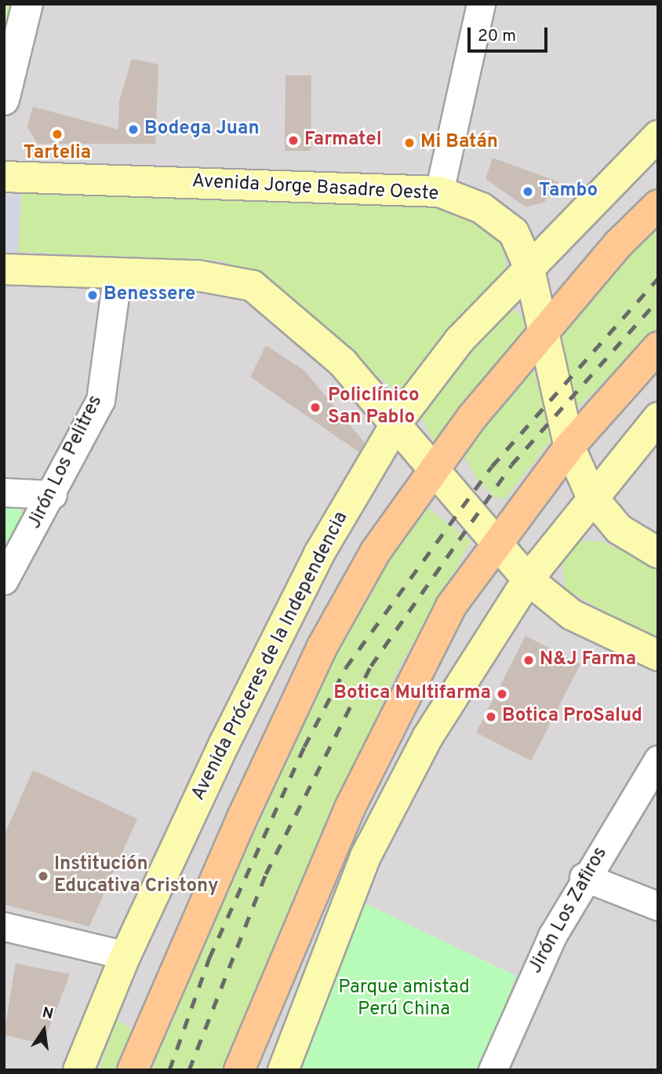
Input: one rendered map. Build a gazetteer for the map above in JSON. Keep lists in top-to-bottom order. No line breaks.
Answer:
{"streets":{"main road":["Avenida Jorge Basadre Oeste","Avenida Próceres de la Independencia"],"street":["Jirón Los Pelitres","Jirón Los Zafiros"]},"crossings":[["Avenida Jorge Basadre Oeste","Avenida Próceres de la Independencia"]],"parks":["Parque amistad Perú China"],"places":["Bodega Juan","Tartelia","Farmatel","Mi Batán","Tambo","Benessere","Policlínico San Pablo","N&J Farma","Botica Multifarma","Botica ProSalud","Institución Educativa Cristony"],"scale_bar":"20 m","north":"top"}
